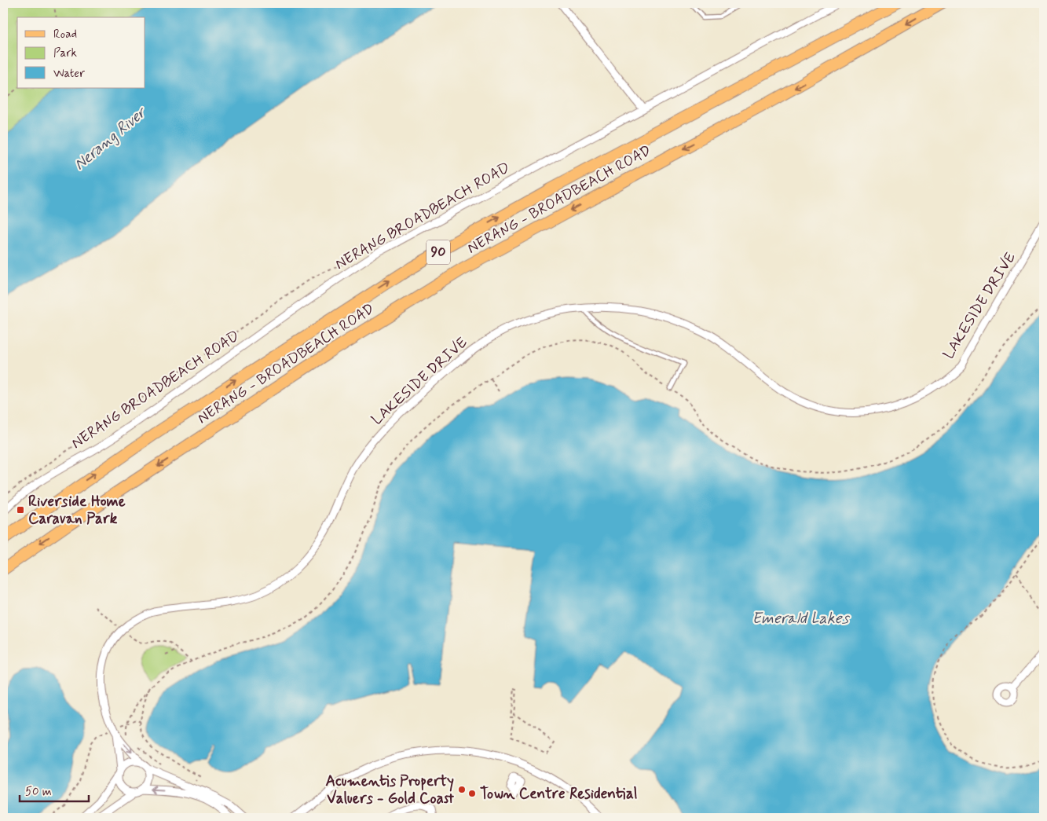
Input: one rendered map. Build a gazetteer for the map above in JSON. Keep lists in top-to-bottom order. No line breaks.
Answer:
{"streets":{"main road":["NERANG - BROADBEACH ROAD","90"],"street":["NERANG BROADBEACH ROAD","LAKESIDE DRIVE"]},"water":["Nerang River","Emerald Lakes"],"places":{"transit":["Riverside Home Caravan Park"],"other":["Acumentis Property Valuers - Gold Coast","Town Centre Residential"]},"legend":["Road","Park","Water"],"scale_bar":"50 m"}
